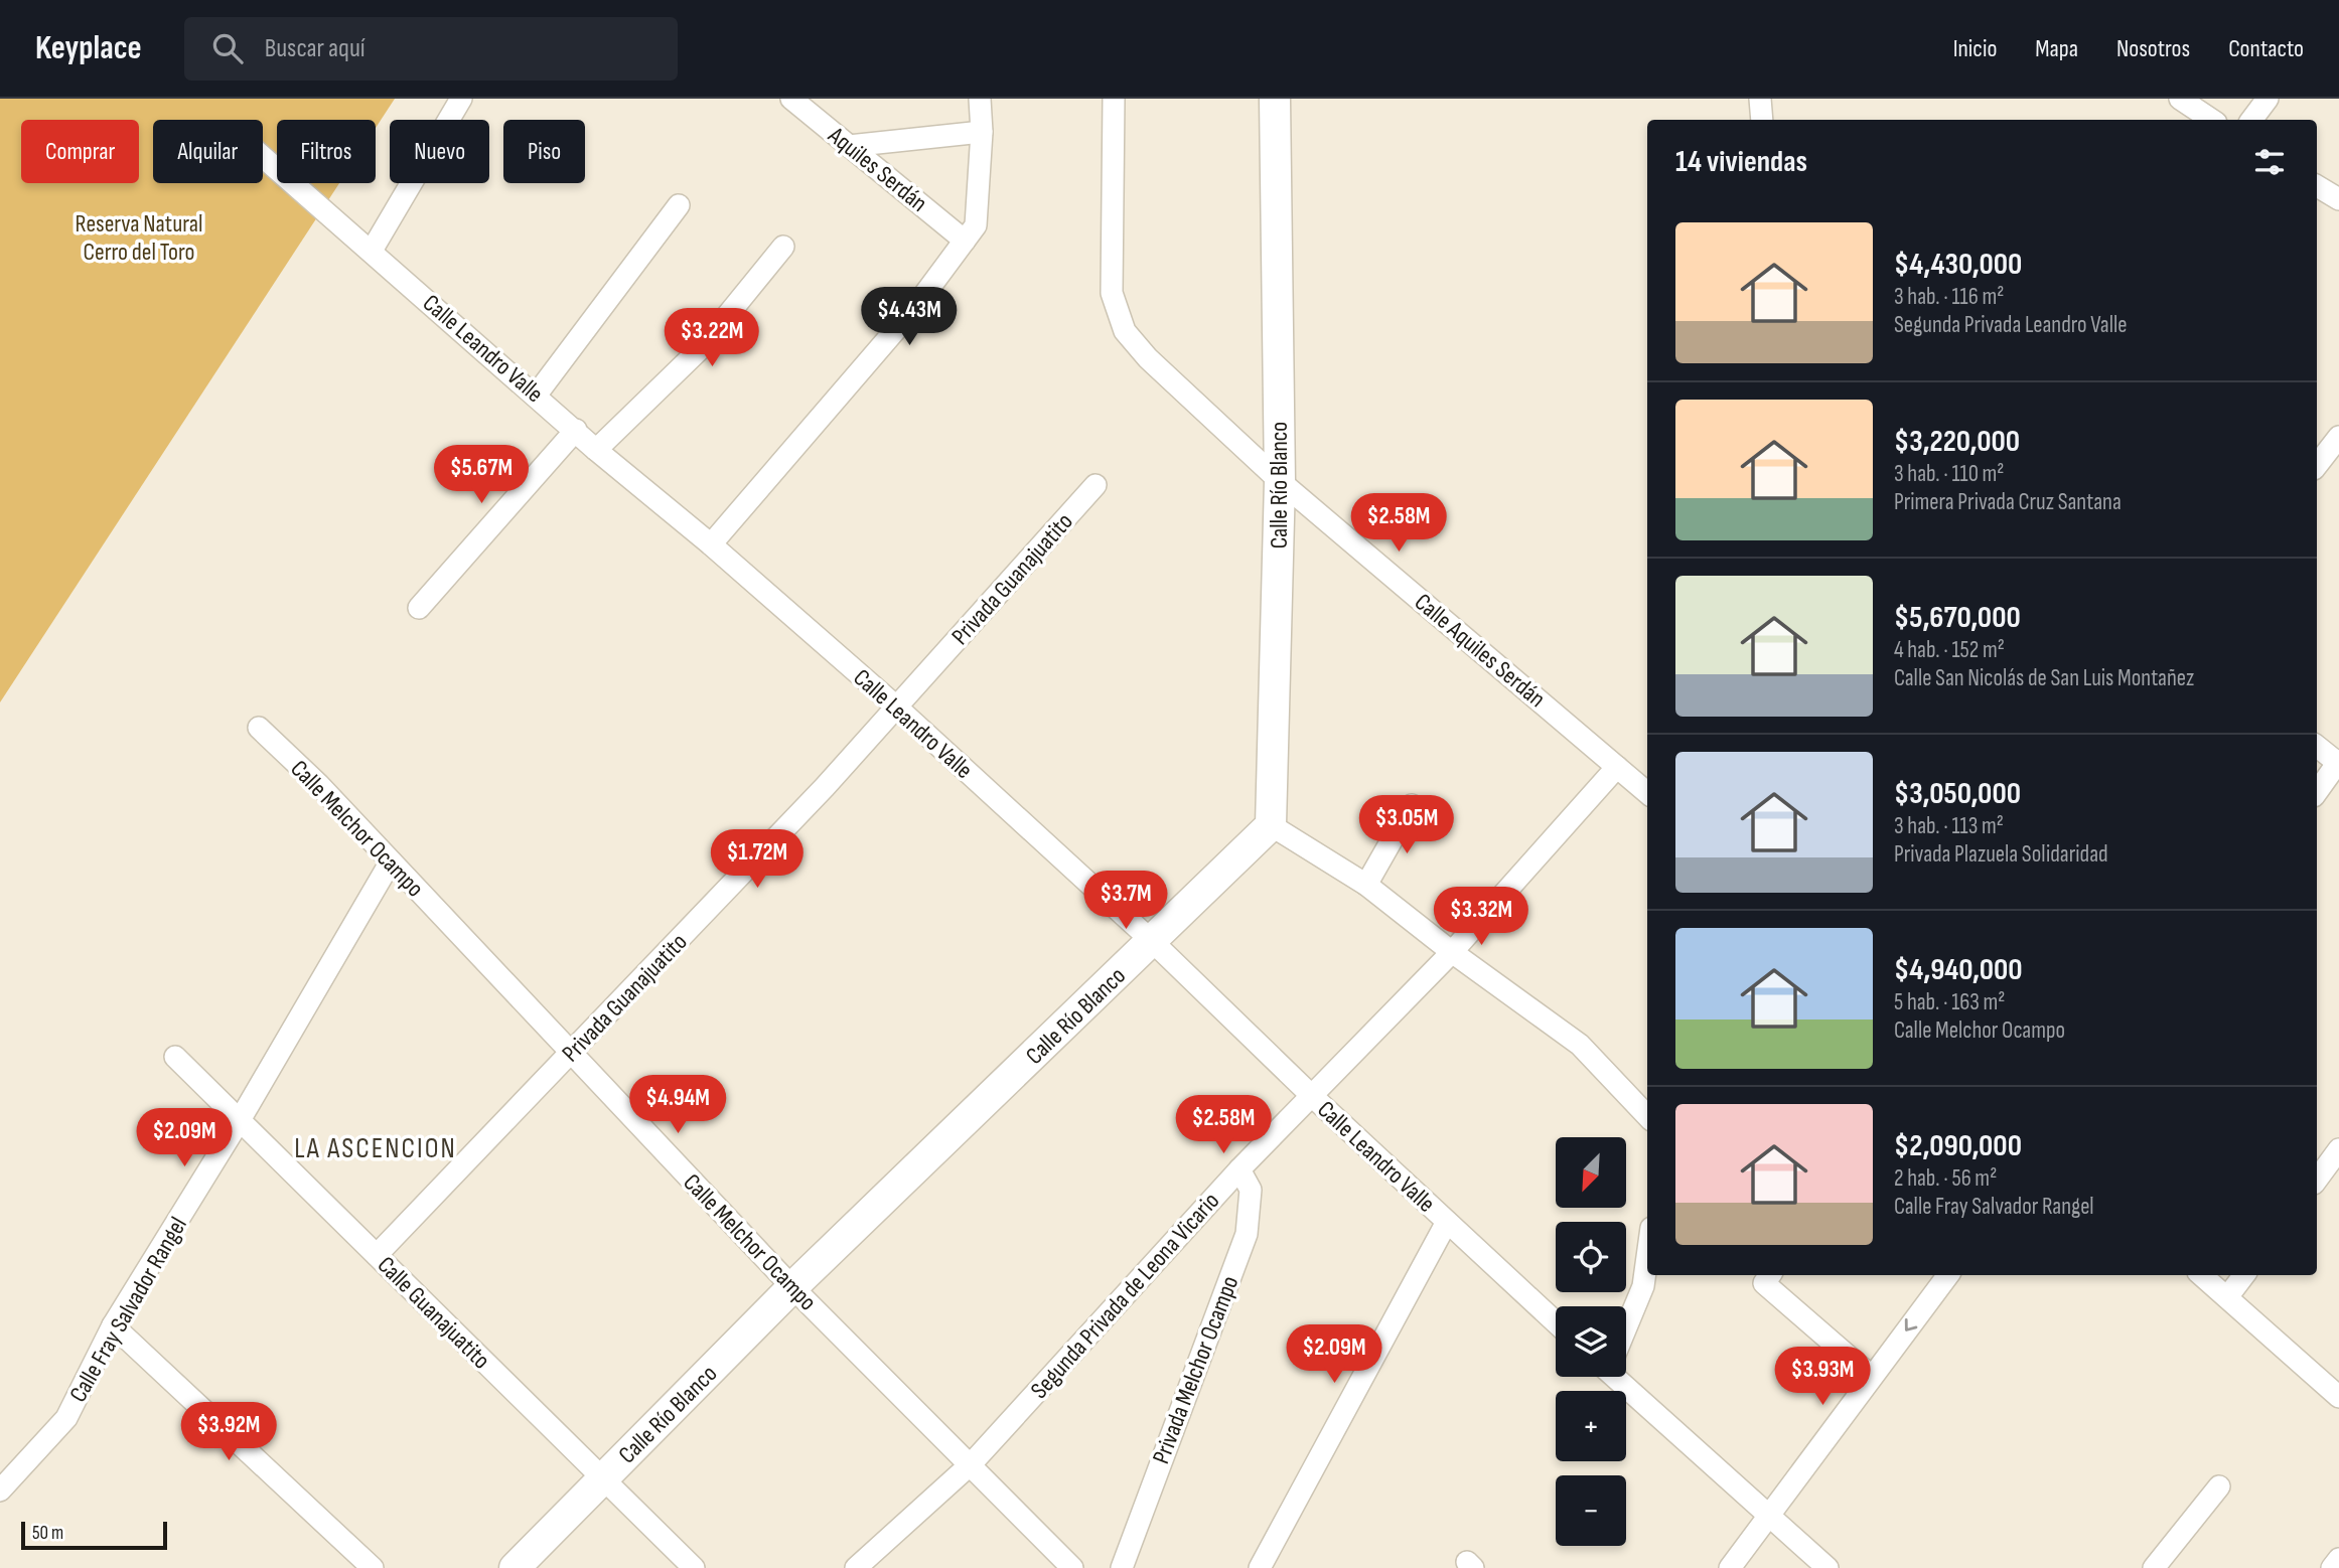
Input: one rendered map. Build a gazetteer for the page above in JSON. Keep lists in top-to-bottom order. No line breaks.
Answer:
{"streets":{"street":["Aquiles Serdán","Calle Leandro Valle","Calle Río Blanco","Privada Guanajuatito","Calle Aquiles Serdán","Calle Melchor Ocampo","Segunda Privada de Leona Vicario","Calle Fray Salvador Rangel","Calle Guanajuatito","Privada Melchor Ocampo"]},"crossings":[["Calle Leandro Valle","Calle Río Blanco"],["Calle Leandro Valle","Privada Guanajuatito"],["Calle Leandro Valle","Segunda Privada de Leona Vicario"],["Calle Río Blanco","Calle Aquiles Serdán"],["Calle Río Blanco","Calle Melchor Ocampo"],["Calle Río Blanco","Calle Guanajuatito"],["Privada Guanajuatito","Calle Melchor Ocampo"],["Privada Guanajuatito","Calle Guanajuatito"],["Calle Aquiles Serdán","Segunda Privada de Leona Vicario"],["Calle Melchor Ocampo","Segunda Privada de Leona Vicario"],["Calle Melchor Ocampo","Calle Fray Salvador Rangel"],["Segunda Privada de Leona Vicario","Privada Melchor Ocampo"],["Calle Fray Salvador Rangel","Calle Guanajuatito"]],"districts":["LA ASCENCION"],"parks":["Reserva Natural Cerro del Toro"],"scale_bar":"50 m","north":"bottom left","page":{"header":"Keyplace","search":"Buscar aquí","nav":["Inicio","Mapa","Nosotros","Contacto"],"chip":["Comprar","Alquilar","Filtros","Nuevo","Piso"],"heading":"14 viviendas","list":[{"name":"$4,430,000","note":"3 hab. · 116 m² · Segunda Privada Leandro Valle"},{"name":"$3,220,000","note":"3 hab. · 110 m² · Primera Privada Cruz Santana"},{"name":"$5,670,000","note":"4 hab. · 152 m² · Calle San Nicolás de San Luis Montañez"},{"name":"$3,050,000","note":"3 hab. · 113 m² · Privada Plazuela Solidaridad"},{"name":"$4,940,000","note":"5 hab. · 163 m² · Calle Melchor Ocampo"},{"name":"$2,090,000","note":"2 hab. · 56 m² · Calle Fray Salvador Rangel"}],"price":["$4.43M","$3.22M","$5.67M","$2.58M","$3.05M","$1.72M","$3.7M","$3.32M","$4.94M","$2.58M","$2.09M","$2.09M","$3.93M","$3.92M"],"map_buttons":["+","−"],"scale":"50 m"}}
